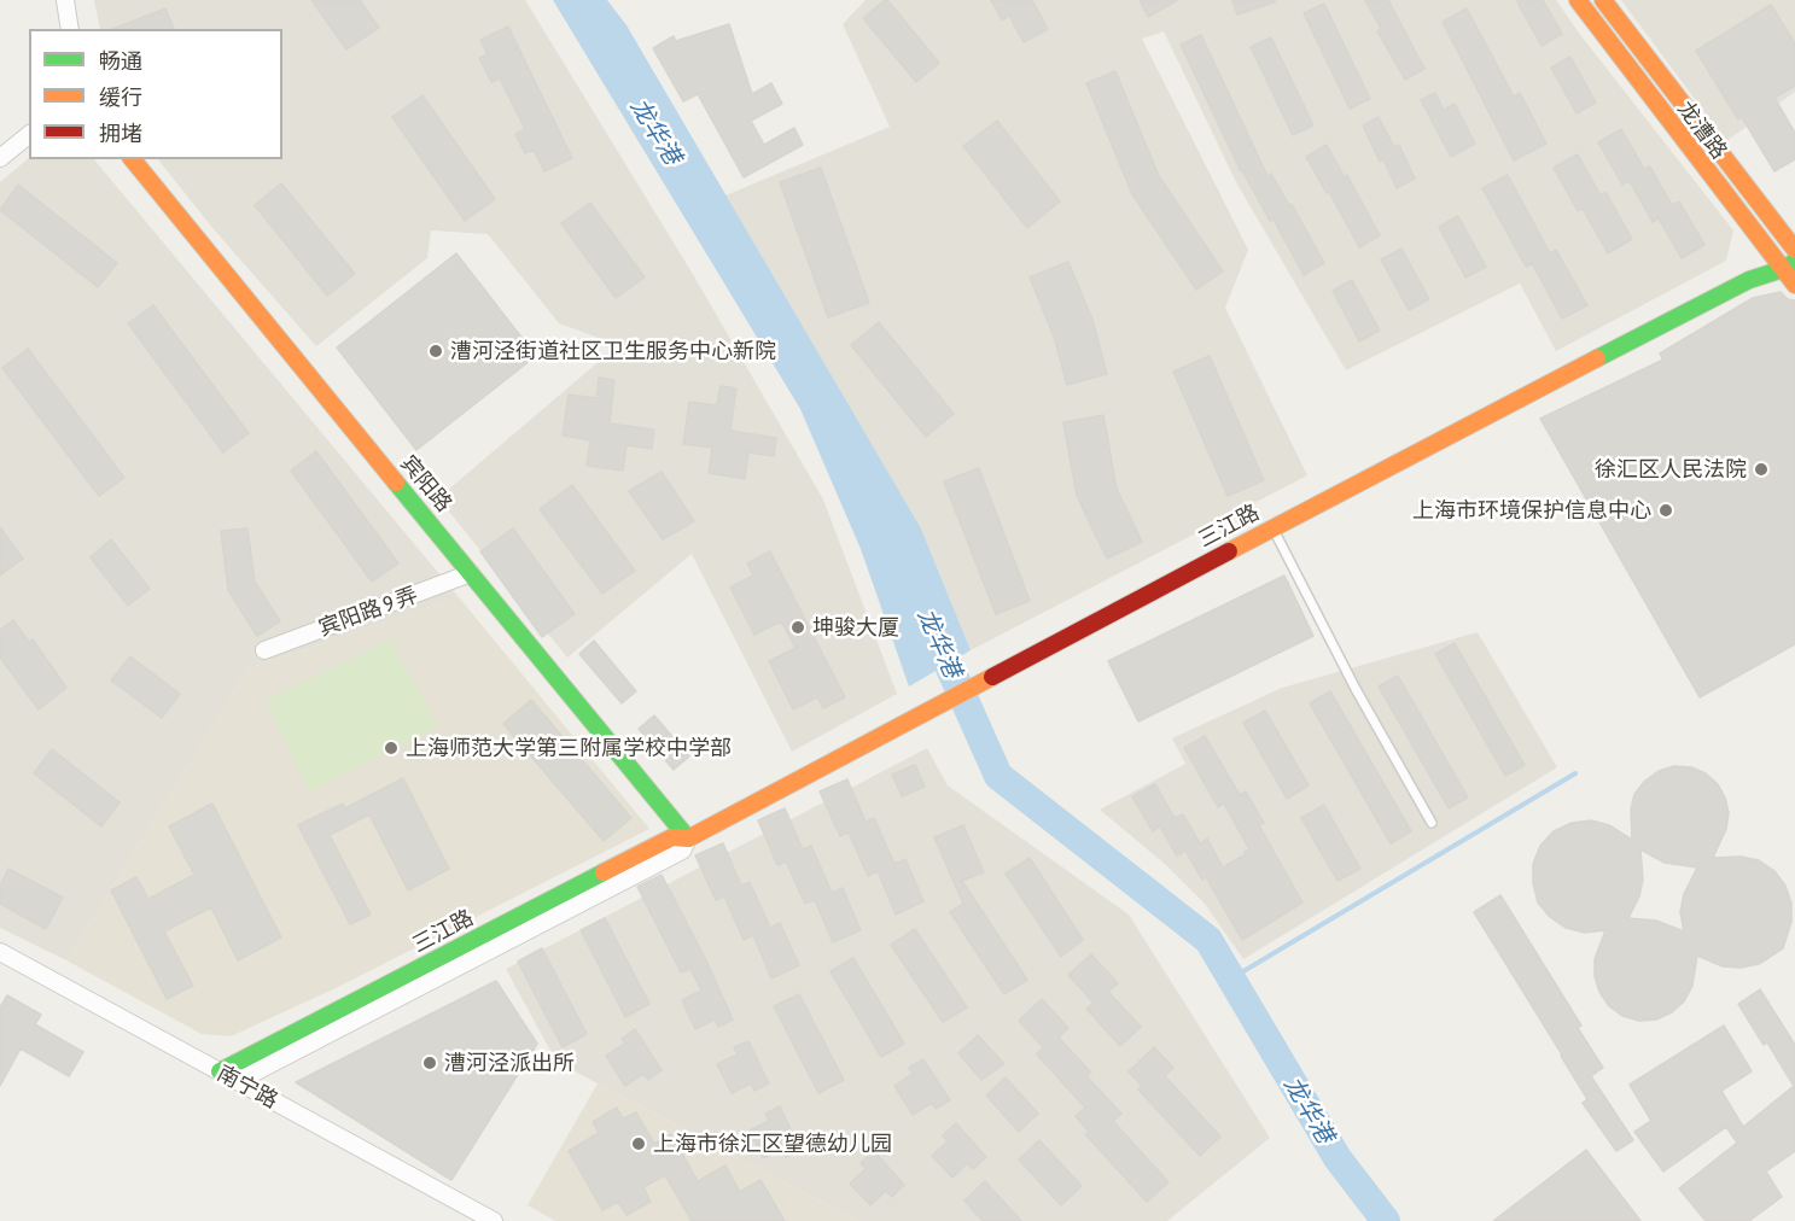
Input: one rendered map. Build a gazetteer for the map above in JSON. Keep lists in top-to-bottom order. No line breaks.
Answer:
{"streets":{"street":["龙漕路","宾阳路","三江路","宾阳路 9 弄","南宁路"]},"crossings":[["龙漕路","三江路"],["宾阳路","三江路"],["宾阳路","宾阳路 9 弄"],["三江路","南宁路"]],"water":["龙华港"],"places":["漕河泾街道社区卫生服务中心新院","徐汇区人民法院","上海市环境保护信息中心","坤骏大厦","上海师范大学第三附属学校中学部","漕河泾派出所","上海市徐汇区望德幼儿园"],"legend":["畅通","缓行","拥堵"]}
